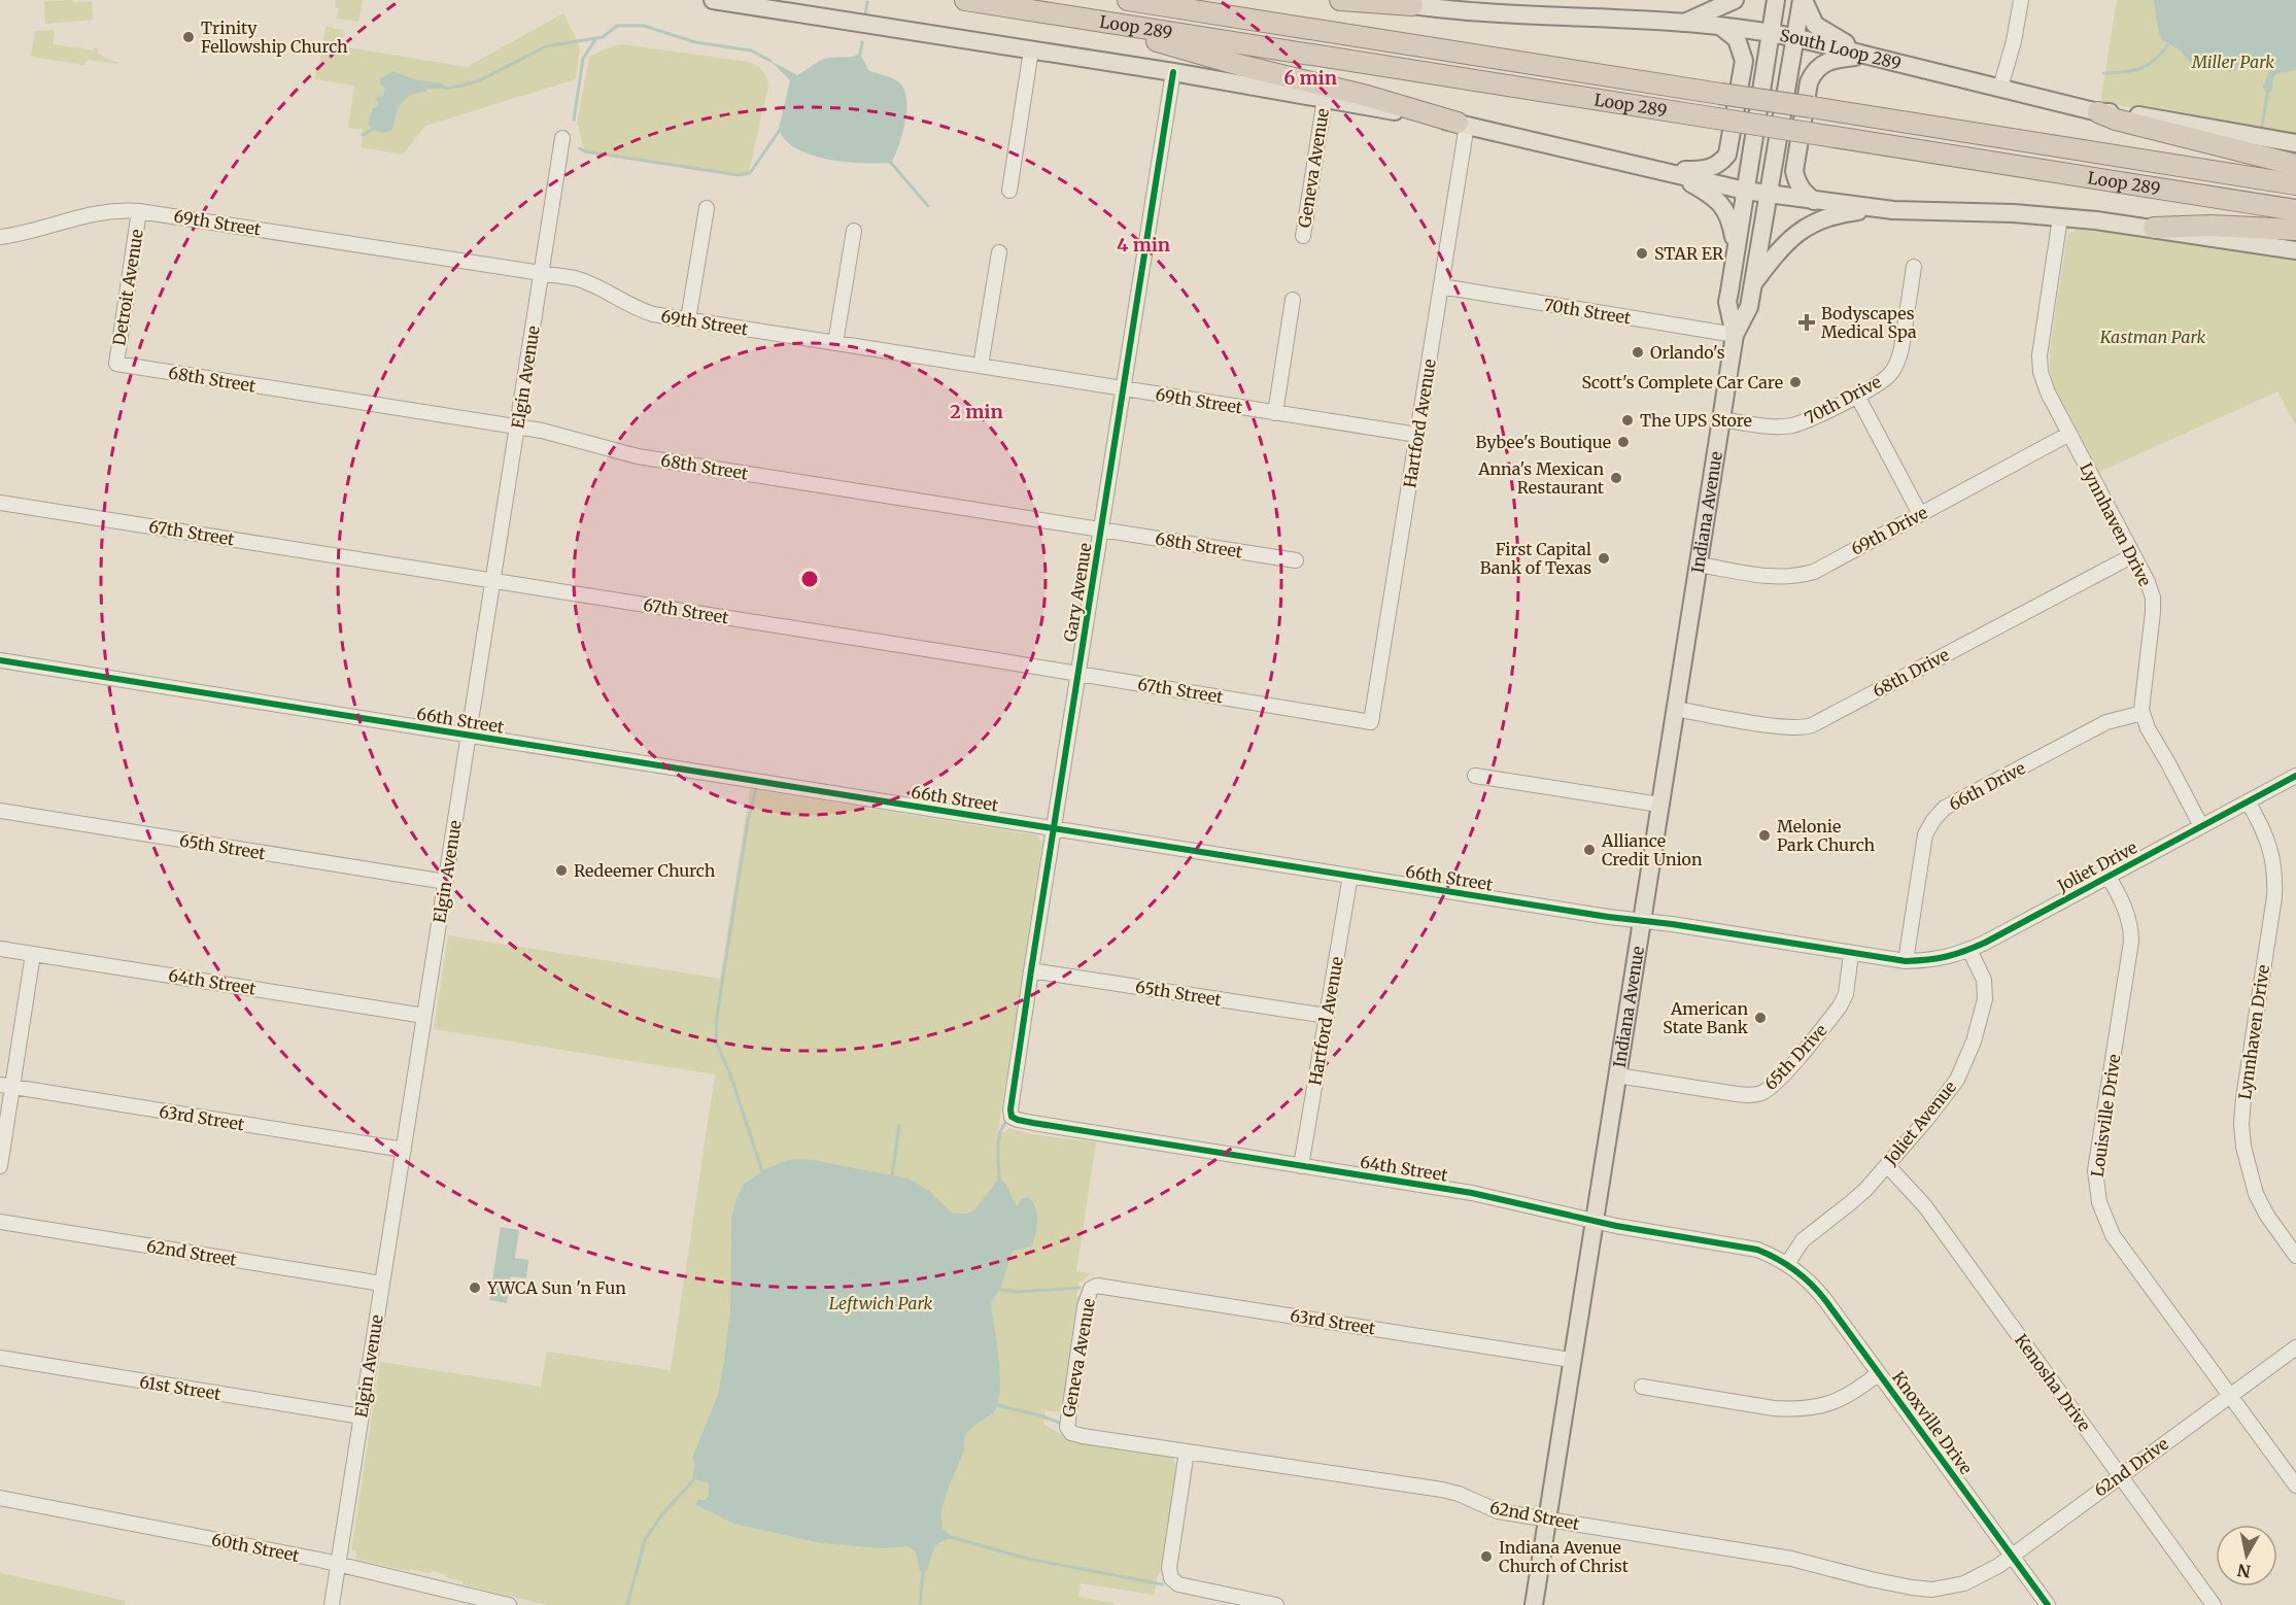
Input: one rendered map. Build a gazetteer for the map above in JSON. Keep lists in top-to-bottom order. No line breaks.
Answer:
{"streets":{"highway":["Loop 289"],"main road":["South Loop 289","Indiana Avenue"],"street":["Geneva Avenue","69th Street","Detroit Avenue","70th Street","Elgin Avenue","68th Street","70th Drive","Hartford Avenue","Lynnhaven Drive","69th Drive","67th Street","Gary Avenue","68th Drive","66th Street","66th Drive","65th Street","Joliet Drive","64th Street","65th Drive","Louisville Drive","63rd Street","Joliet Avenue","62nd Street","Kenosha Drive","61st Street","Knoxville Drive","62nd Drive","60th Street"]},"crossings":[["South Loop 289","Indiana Avenue"],["Geneva Avenue","63rd Street"],["Geneva Avenue","62nd Street"],["69th Street","Detroit Avenue"],["69th Street","Elgin Avenue"],["69th Street","Hartford Avenue"],["69th Street","Gary Avenue"],["Detroit Avenue","68th Street"],["70th Street","Hartford Avenue"],["70th Street","Indiana Avenue"],["Elgin Avenue","68th Street"],["Elgin Avenue","67th Street"],["Elgin Avenue","66th Street"],["Elgin Avenue","65th Street"],["Elgin Avenue","64th Street"],["Elgin Avenue","63rd Street"],["Elgin Avenue","62nd Street"],["Elgin Avenue","61st Street"],["Elgin Avenue","60th Street"],["68th Street","Gary Avenue"],["70th Drive","Indiana Avenue"],["Hartford Avenue","67th Street"],["Hartford Avenue","66th Street"],["Hartford Avenue","65th Street"],["Hartford Avenue","64th Street"],["Indiana Avenue","69th Drive"],["Indiana Avenue","68th Drive"],["Indiana Avenue","66th Street"],["Indiana Avenue","64th Street"],["Indiana Avenue","65th Drive"],["Indiana Avenue","63rd Street"],["Indiana Avenue","62nd Street"],["Lynnhaven Drive","69th Drive"],["Lynnhaven Drive","68th Drive"],["Lynnhaven Drive","66th Drive"],["Lynnhaven Drive","Joliet Drive"],["67th Street","Gary Avenue"],["Gary Avenue","66th Street"],["Gary Avenue","65th Street"],["Gary Avenue","64th Street"],["66th Street","66th Drive"],["66th Street","Joliet Drive"],["66th Street","65th Drive"],["66th Drive","Joliet Drive"],["Joliet Drive","Louisville Drive"],["Joliet Drive","Joliet Avenue"],["64th Street","Joliet Avenue"],["64th Street","Knoxville Drive"],["Louisville Drive","62nd Drive"],["Joliet Avenue","Kenosha Drive"],["Joliet Avenue","Knoxville Drive"],["62nd Street","62nd Drive"],["Kenosha Drive","62nd Drive"],["Knoxville Drive","62nd Drive"]],"parks":["Miller Park","Kastman Park","Leftwich Park"],"places":{"other":["Trinity Fellowship Church","STAR ER","Orlando's","Scott's Complete Car Care","The UPS Store","Bybee's Boutique","Anna's Mexican Restaurant","First Capital Bank of Texas","Melonie Park Church","Alliance Credit Union","Redeemer Church","American State Bank","YWCA Sun 'n Fun","Indiana Avenue Church of Christ"],"health":["Bodyscapes Medical Spa"]},"north":"bottom","rings":["6 min","4 min","2 min"]}
